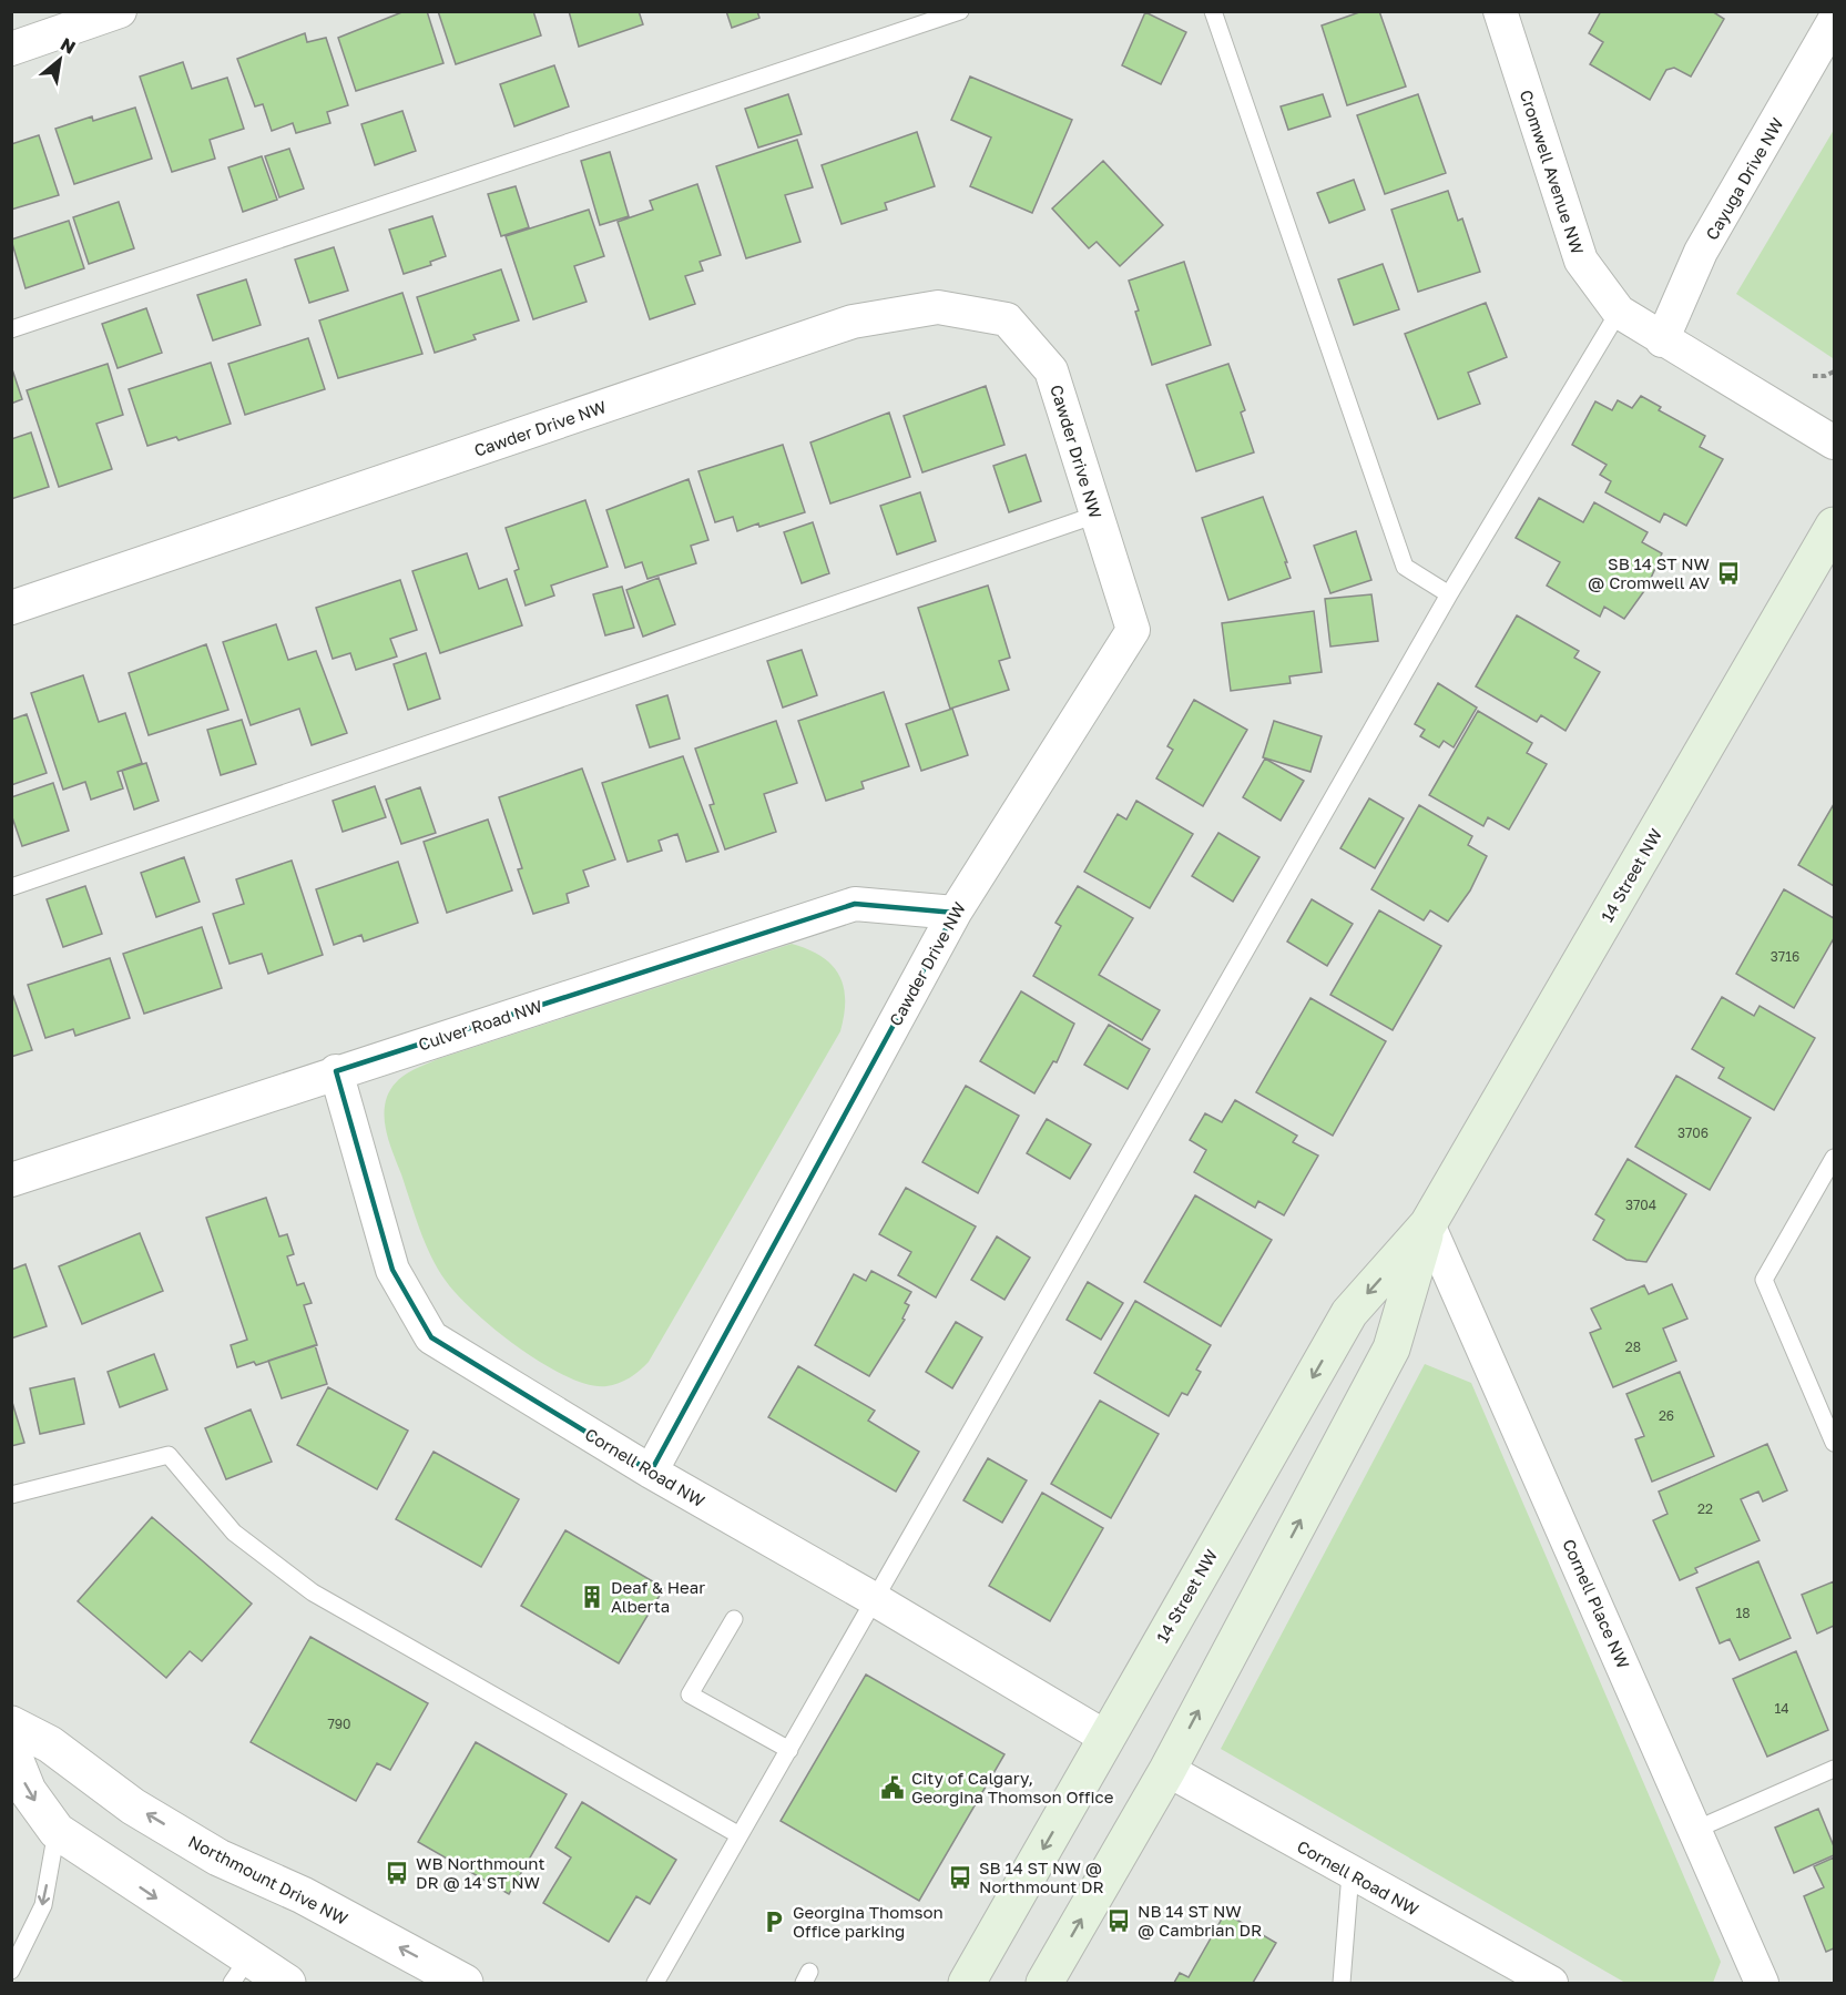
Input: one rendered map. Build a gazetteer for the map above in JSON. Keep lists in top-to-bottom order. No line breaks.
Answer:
{"streets":{"main road":["14 Street NW"],"street":["Cromwell Avenue NW","Cayuga Drive NW","Cawder Drive NW","Culver Road NW","Cornell Road NW","Cornell Place NW","Northmount Drive NW"]},"crossings":[["Cromwell Avenue NW","Cayuga Drive NW"],["Cawder Drive NW","Culver Road NW"],["Cawder Drive NW","Cornell Road NW"],["14 Street NW","Cornell Road NW"],["14 Street NW","Cornell Place NW"],["Culver Road NW","Cornell Road NW"]],"places":{"bus stop":["SB 14 ST NW @ Cromwell AV","WB Northmount DR @ 14 ST NW","SB 14 ST NW @ Northmount DR","NB 14 ST NW @ Cambrian DR"],"building":["Deaf & Hear Alberta"],"public building":["City of Calgary, Georgina Thomson Office"],"parking":["Georgina Thomson Office parking"]},"house_numbers":["3716","3706","3704","28","26","22","18","14","790"],"north":"top right"}
